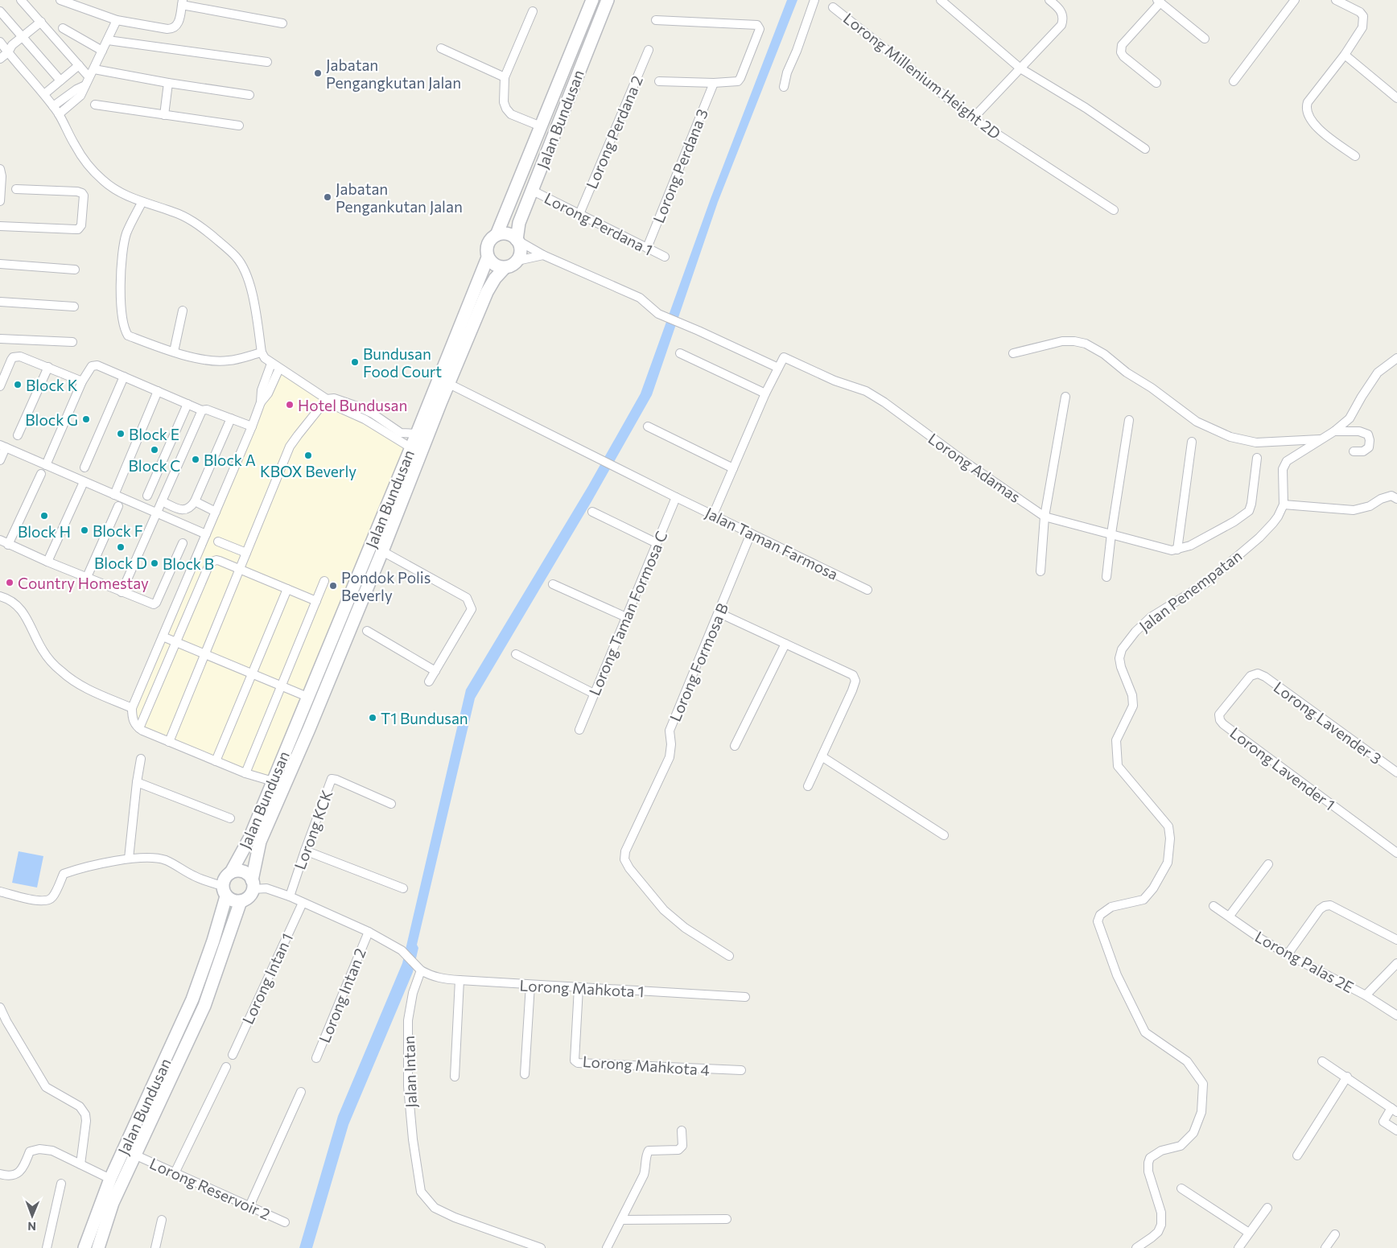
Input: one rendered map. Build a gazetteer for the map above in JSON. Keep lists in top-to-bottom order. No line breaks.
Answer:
{"streets":{"main road":["Jalan Bundusan"],"street":["Lorong Millenium Height 2D","Lorong Perdana 2","Lorong Perdana 3","Lorong Perdana 1","Lorong Adamas","Jalan Taman Farmosa","Jalan Penempatan","Lorong Taman Formosa C","Lorong Formosa B","Lorong Lavender 3","Lorong Lavender 1","Lorong KCK","Lorong Palas 2E","Lorong Intan 1","Lorong Mahkota 1","Lorong Intan 2","Lorong Mahkota 4","Jalan Intan","Lorong Reservoir 2"]},"crossings":[["Jalan Bundusan","Lorong Perdana 1"],["Jalan Bundusan","Jalan Taman Farmosa"],["Jalan Bundusan","Lorong Reservoir 2"],["Lorong Perdana 2","Lorong Perdana 1"],["Lorong Perdana 3","Lorong Perdana 1"],["Jalan Taman Farmosa","Lorong Taman Formosa C"],["Jalan Taman Farmosa","Lorong Formosa B"],["Lorong Lavender 3","Lorong Lavender 1"],["Lorong Mahkota 1","Lorong Mahkota 4"],["Lorong Mahkota 1","Jalan Intan"]],"places":["Jabatan Pengangkutan Jalan","Jabatan Pengankutan Jalan","Bundusan Food Court","Block K","Hotel Bundusan","Block G","Block E","Block C","KBOX Beverly","Block A","Block H","Block F","Block D","Block B","Country Homestay","Pondok Polis Beverly","T1 Bundusan"],"north":"bottom"}
